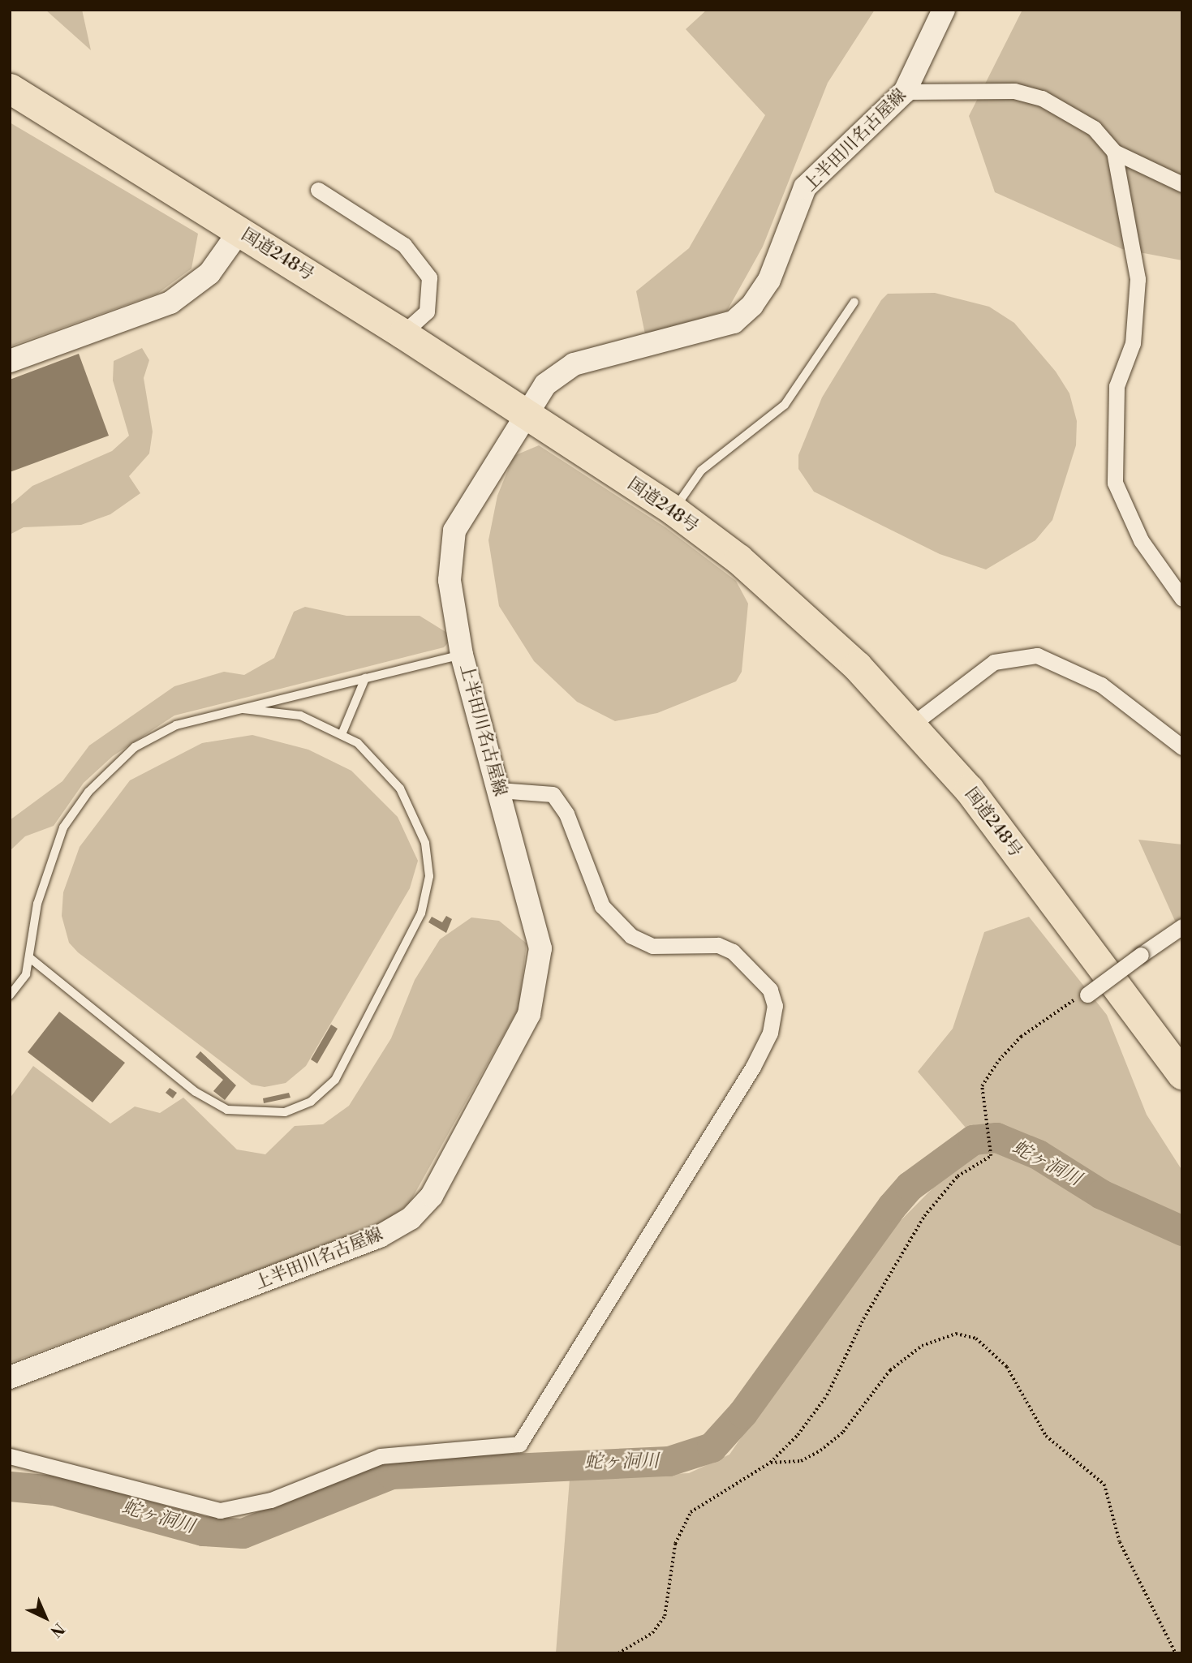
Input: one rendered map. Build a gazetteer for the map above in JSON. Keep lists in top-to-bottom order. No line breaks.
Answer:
{"streets":{"highway":["国道248号"],"main road":["上半田川名古屋線"]},"crossings":[["上半田川名古屋線","国道248号"]],"water":["蛇ヶ洞川"],"north":"bottom right"}
